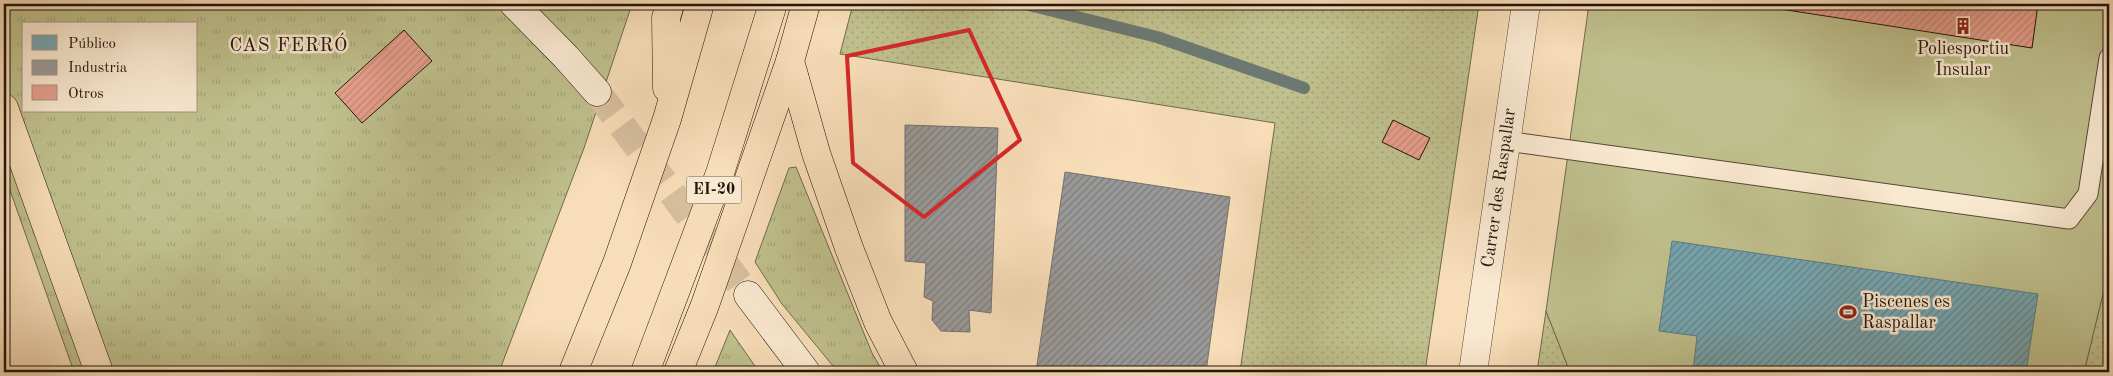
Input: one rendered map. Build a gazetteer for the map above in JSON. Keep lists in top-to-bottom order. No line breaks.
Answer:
{"streets":{"main road":["EI-20"],"street":["Carrer des Raspallar"]},"districts":["CAS FERRÓ"],"places":{"building":["Poliesportiu Insular"],"sports":["Piscenes es Raspallar"]},"legend":["Público","Industria","Otros"]}
